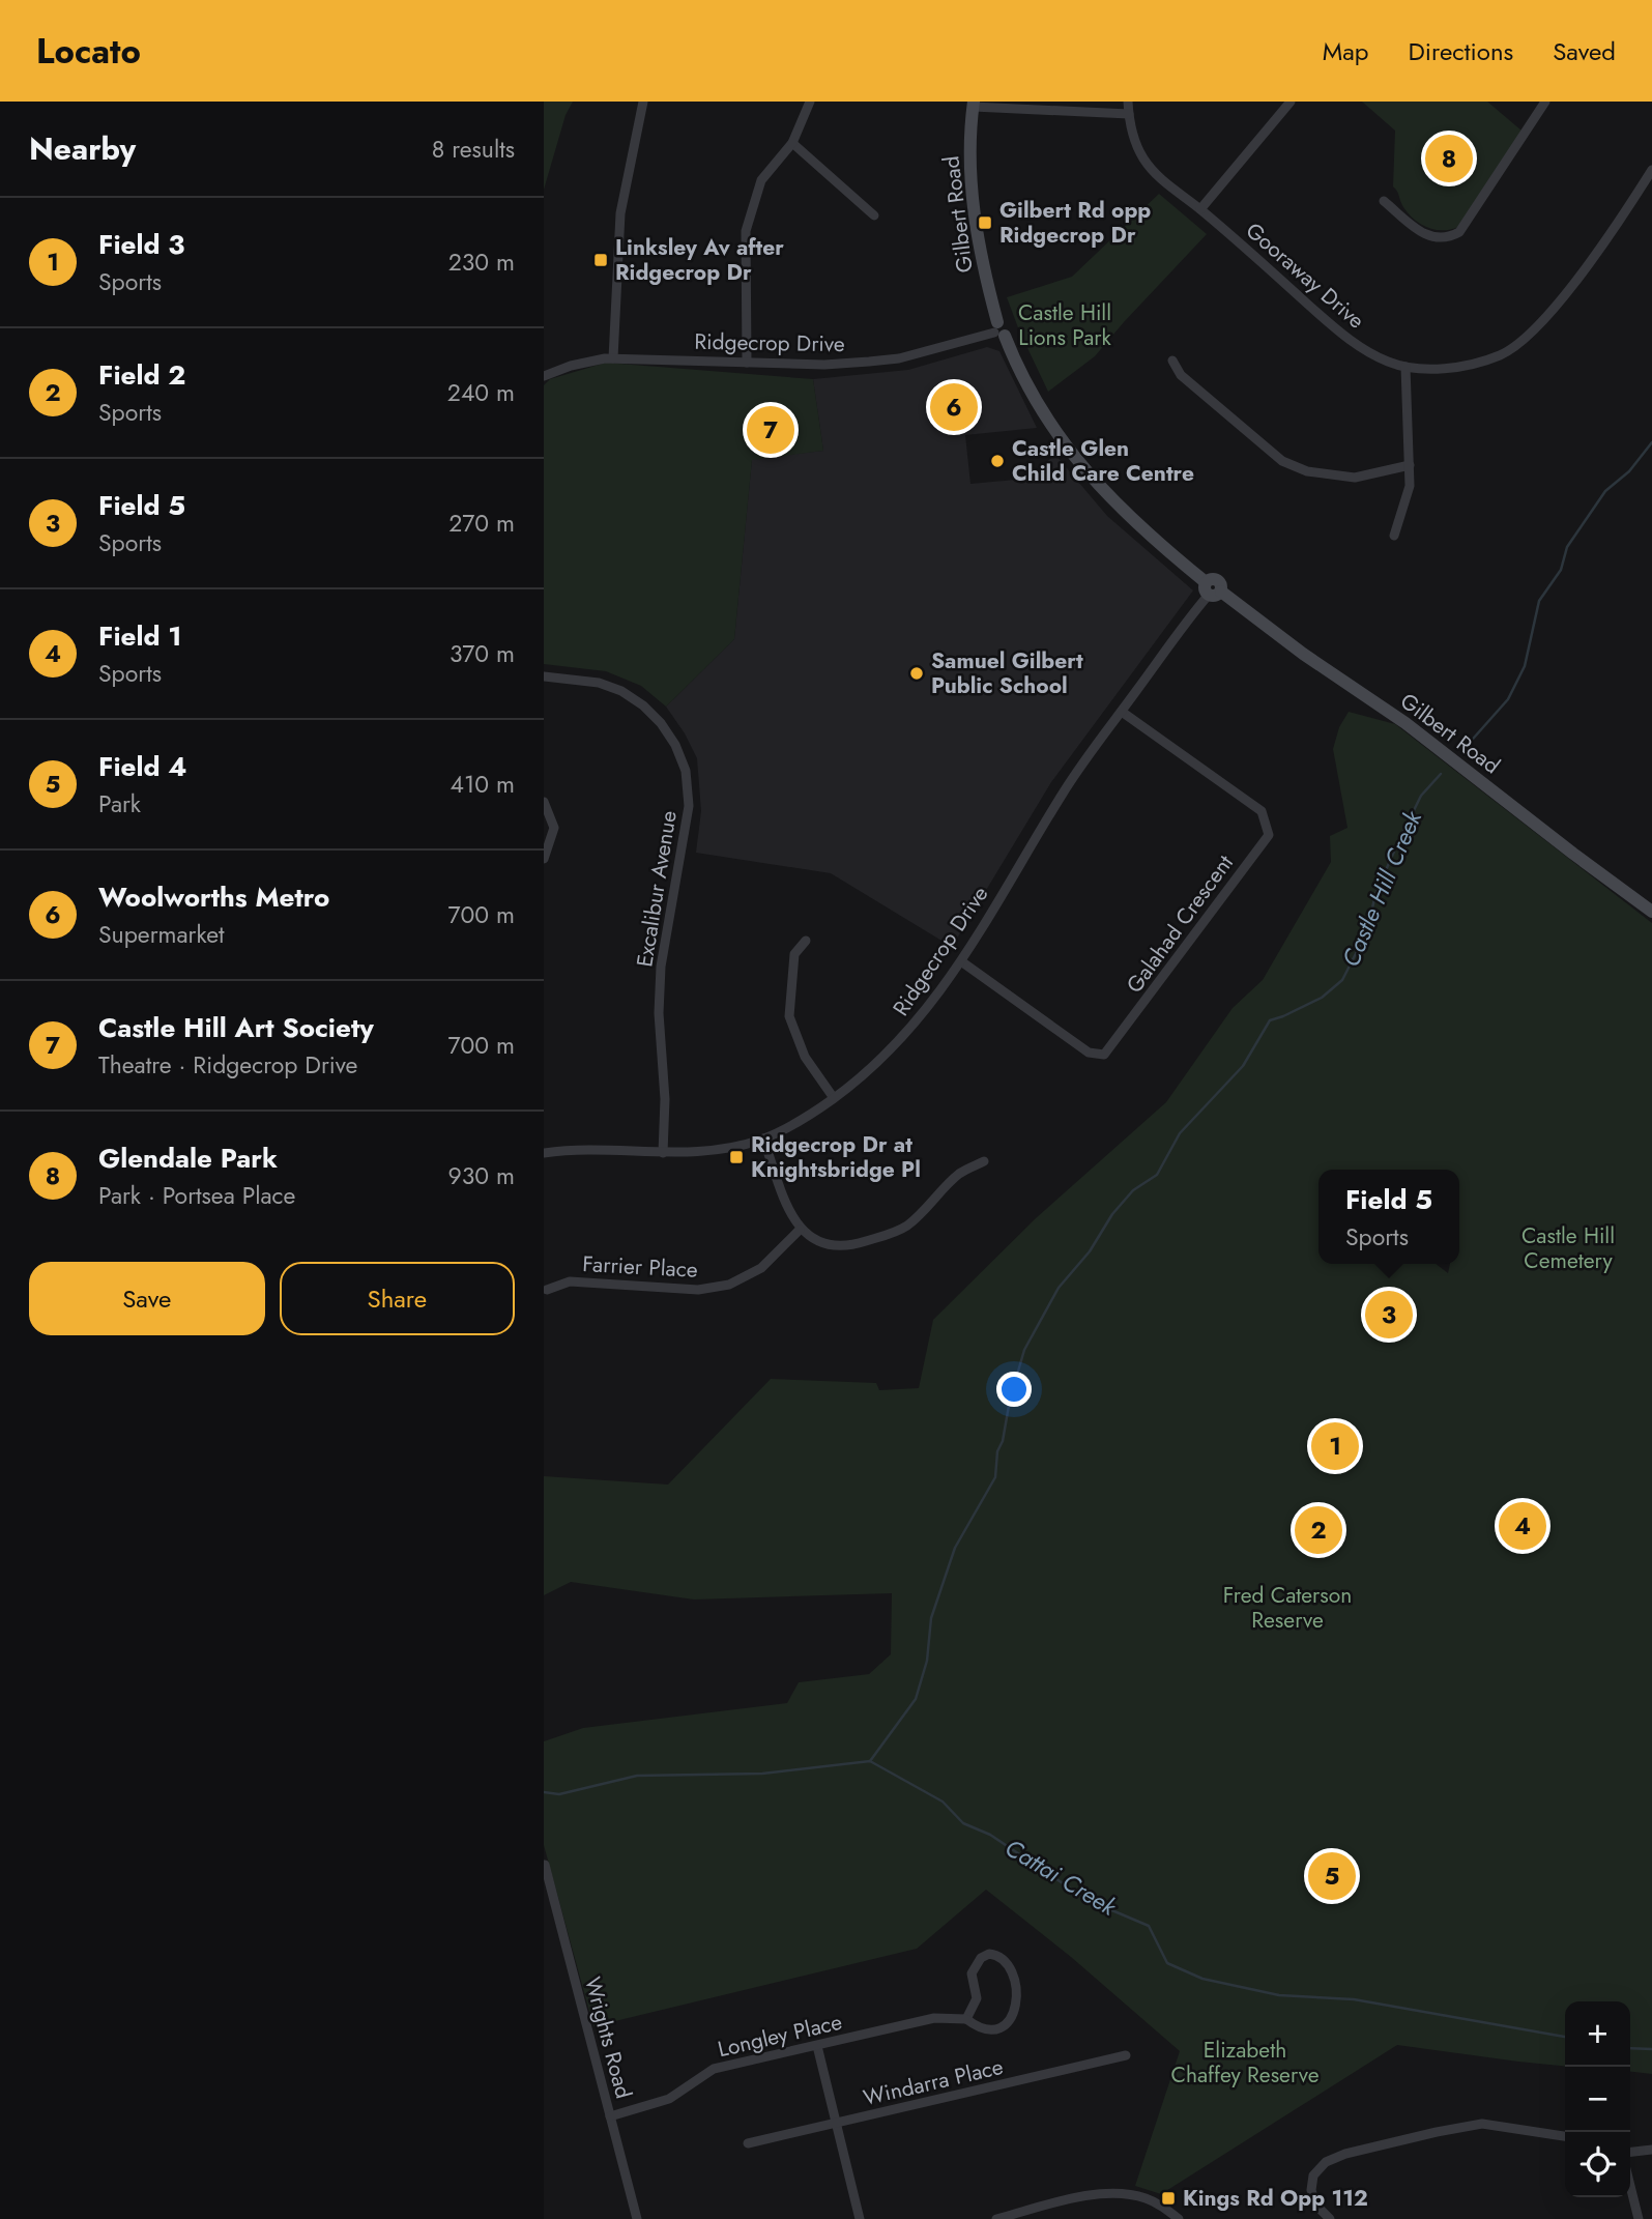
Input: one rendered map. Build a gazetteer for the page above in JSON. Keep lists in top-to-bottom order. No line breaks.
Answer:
{"streets":{"main road":["Gilbert Road"],"street":["Gooraway Drive","Ridgecrop Drive","Excalibur Avenue","Galahad Crescent","Farrier Place","Longley Place","Wrights Road","Windarra Place"]},"crossings":[["Gilbert Road","Ridgecrop Drive"],["Ridgecrop Drive","Excalibur Avenue"],["Ridgecrop Drive","Galahad Crescent"],["Longley Place","Wrights Road"]],"water":["Castle Hill Creek","Cattai Creek"],"parks":["Castle Hill Lions Park","Castle Hill Cemetery","Fred Caterson Reserve","Elizabeth Chaffey Reserve"],"places":{"transit":["Gilbert Rd opp Ridgecrop Dr","Linksley Av after Ridgecrop Dr","Ridgecrop Dr at Knightsbridge Pl","Kings Rd Opp 112"],"other":["Castle Glen Child Care Centre","Samuel Gilbert Public School"]},"page":{"header":"Locato","nav":["Map","Directions","Saved"],"heading":["Nearby","8 results"],"pins":["8","6","7","3","1","4","2","5"],"list":[{"mark":"1","name":"Field 3","note":"Sports","value":"230 m"},{"mark":"2","name":"Field 2","note":"Sports","value":"240 m"},{"mark":"3","name":"Field 5","note":"Sports","value":"270 m"},{"mark":"4","name":"Field 1","note":"Sports","value":"370 m"},{"mark":"5","name":"Field 4","note":"Park","value":"410 m"},{"mark":"6","name":"Woolworths Metro","note":"Supermarket","value":"700 m"},{"mark":"7","name":"Castle Hill Art Society","note":"Theatre · Ridgecrop Drive","value":"700 m"},{"mark":"8","name":"Glendale Park","note":"Park · Portsea Place","value":"930 m"}],"popup":["Field 5","Sports"],"buttons":["Save","Share"],"map_buttons":["+","−"]}}
